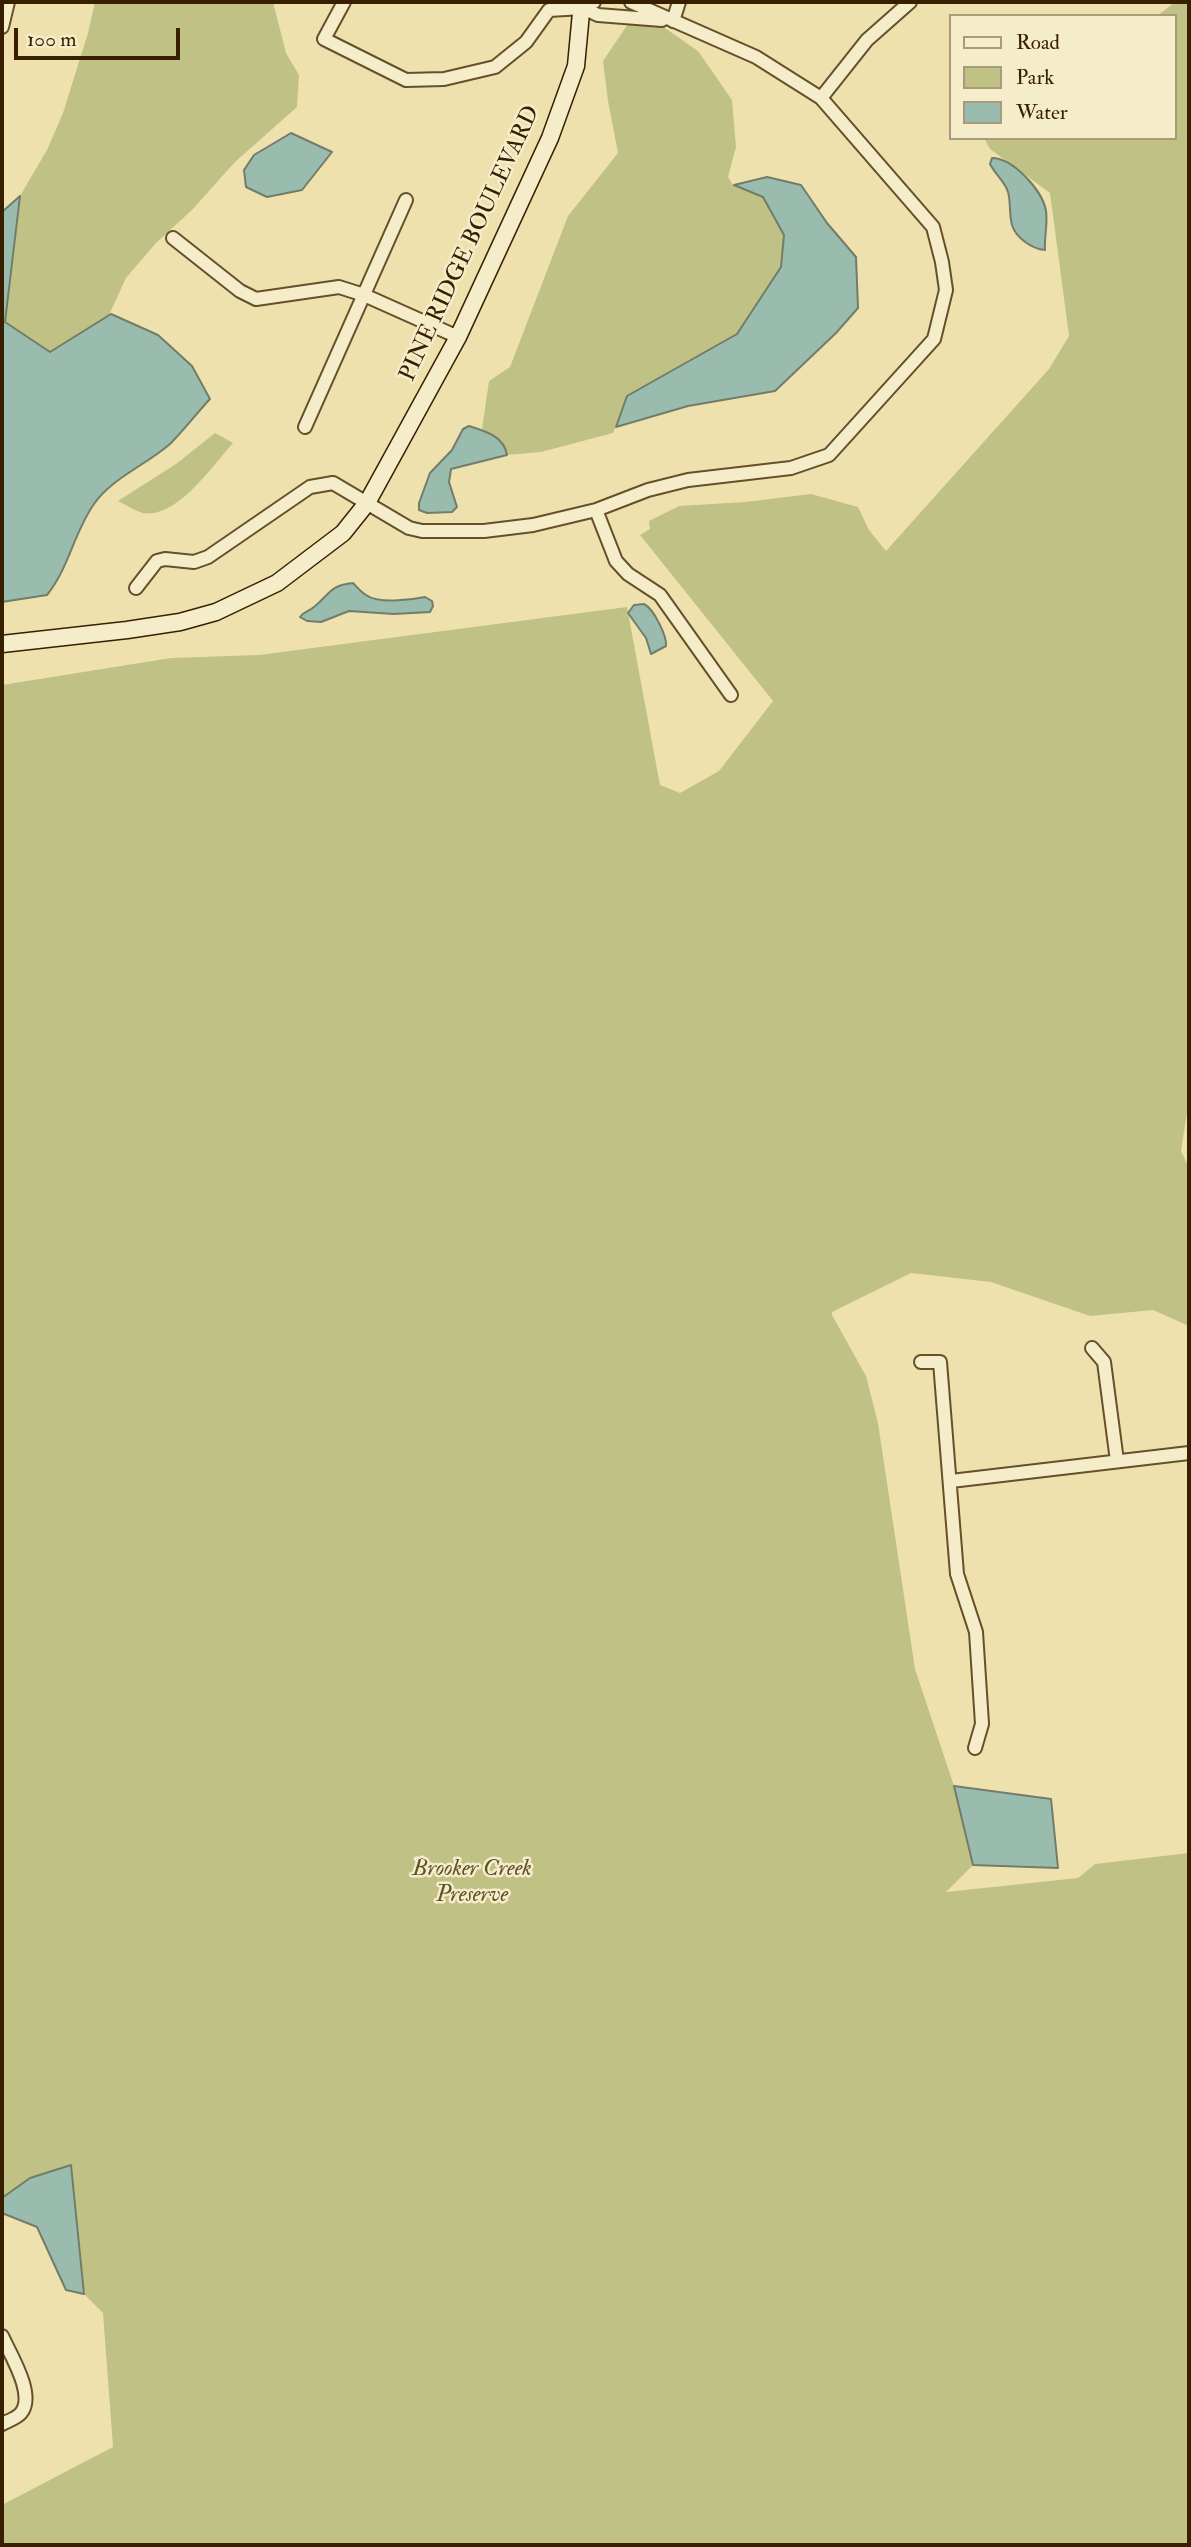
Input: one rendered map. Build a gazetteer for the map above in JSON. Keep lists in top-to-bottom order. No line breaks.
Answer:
{"streets":{"street":["PINE RIDGE BOULEVARD"]},"parks":["Brooker Creek Preserve"],"legend":["Road","Park","Water"],"scale_bar":"100 m"}
